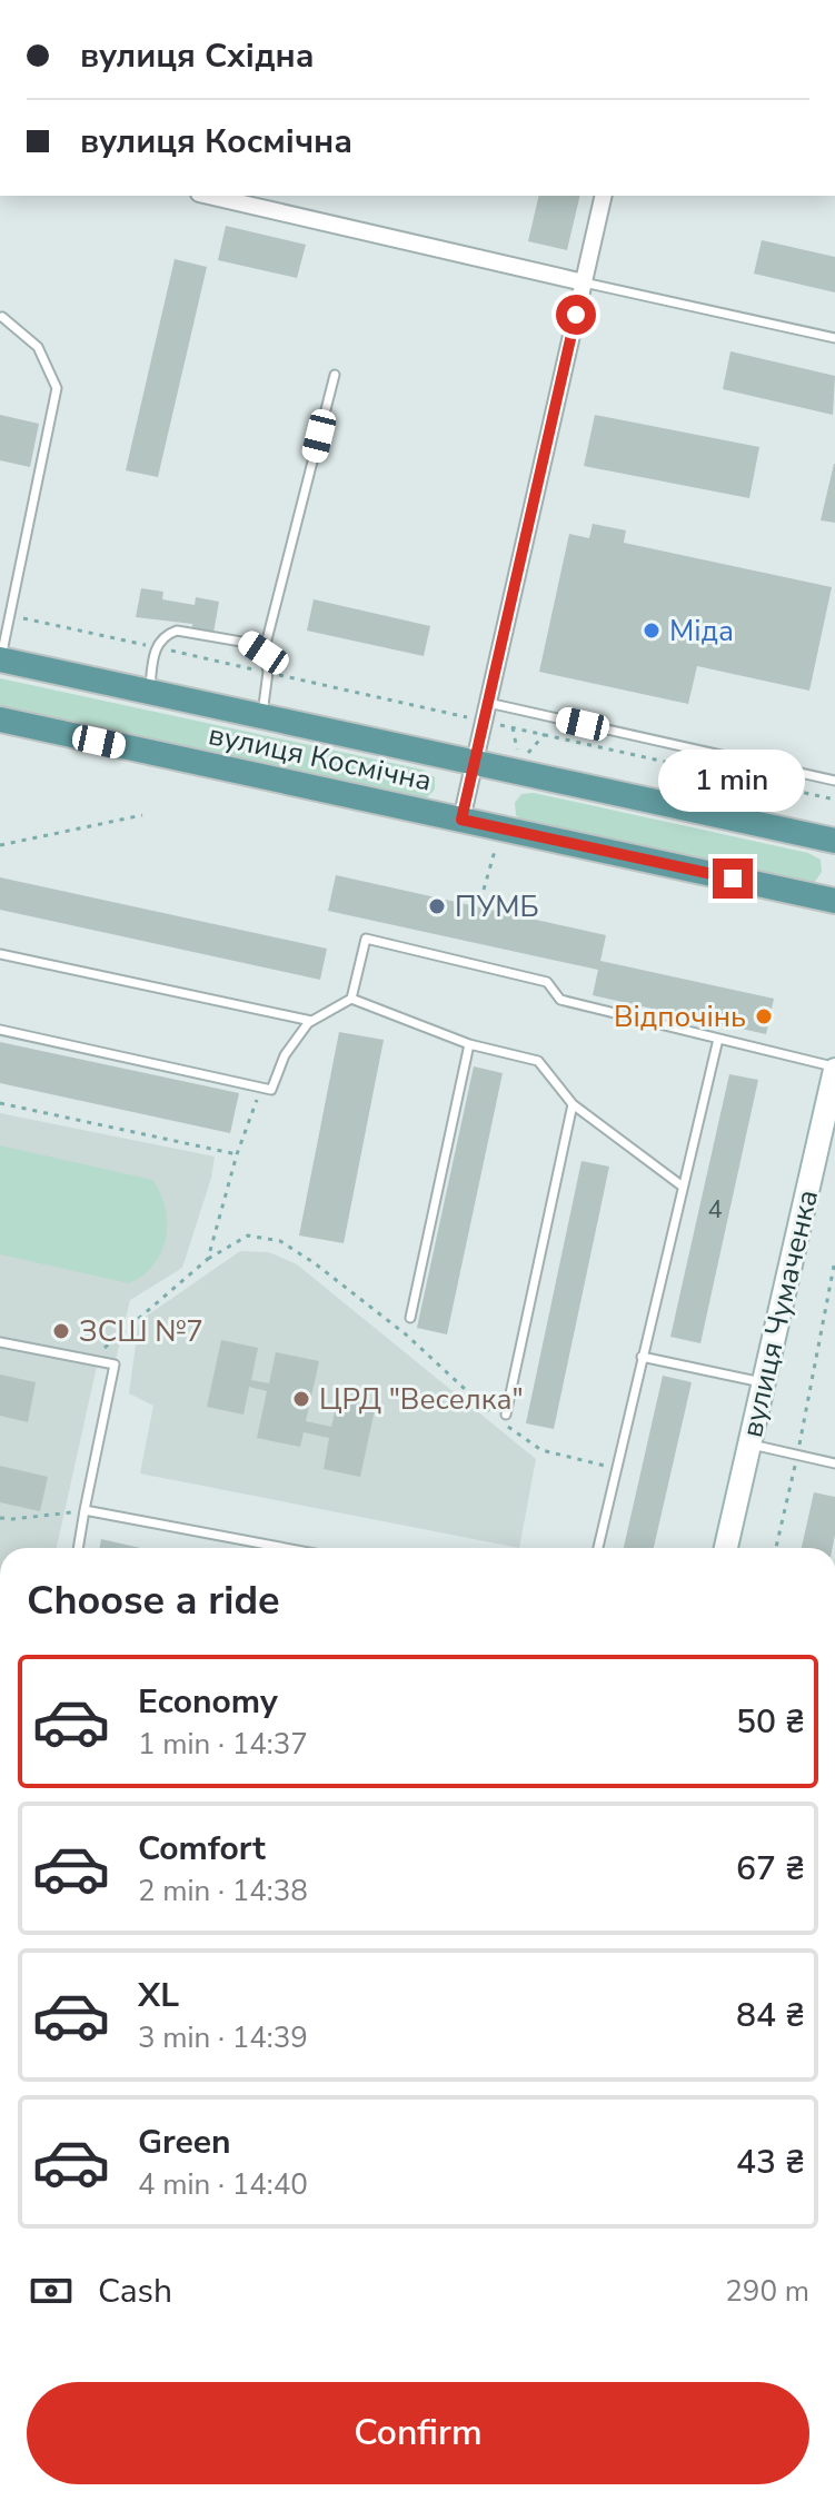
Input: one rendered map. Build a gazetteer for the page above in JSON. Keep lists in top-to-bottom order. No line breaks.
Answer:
{"streets":{"main road":["вулиця Космічна"],"street":["вулиця Чумаченка"]},"places":["Міда","ПУМБ","Відпочінь","ЗСШ №7","ЦРД \"Веселка\""],"house_numbers":["4"],"page":{"banner":["вулиця Східна","вулиця Космічна"],"bubble":"1 min","heading":"Choose a ride","list":[{"name":"Economy","note":"1 min · 14:37","value":"50 ₴"},{"name":"Comfort","note":"2 min · 14:38","value":"67 ₴"},{"name":"XL","note":"3 min · 14:39","value":"84 ₴"},{"name":"Green","note":"4 min · 14:40","value":"43 ₴"}],"pay":["Cash","290 m"],"buttons":"Confirm"}}
